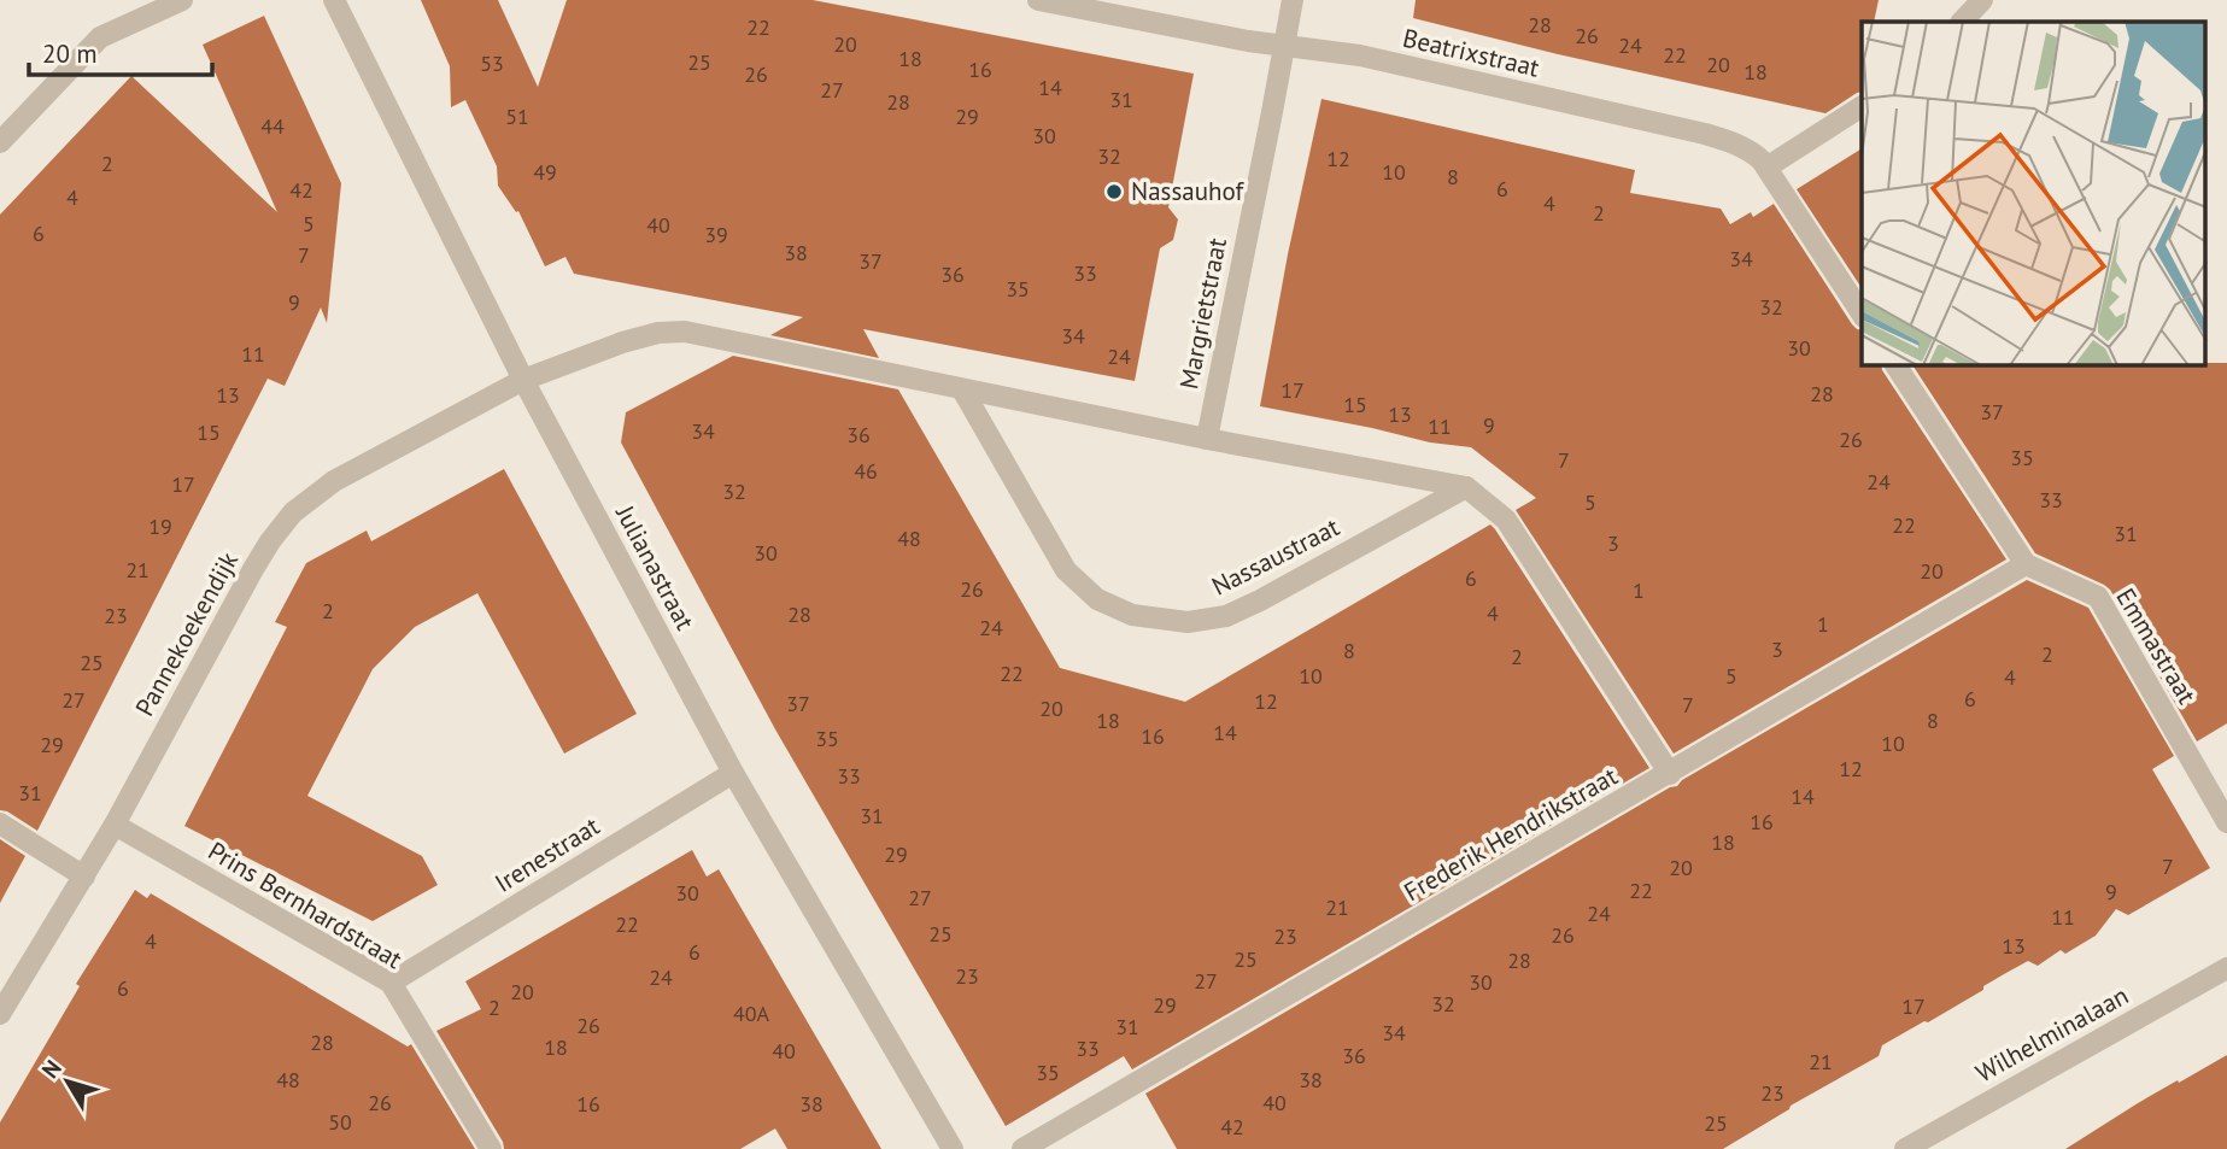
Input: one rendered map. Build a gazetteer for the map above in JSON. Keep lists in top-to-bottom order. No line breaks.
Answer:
{"streets":{"street":["Beatrixstraat","Margrietstraat","Nassaustraat","Julianastraat","Pannekoekendijk","Emmastraat","Frederik Hendrikstraat","Irenestraat","Prins Bernhardstraat","Wilhelminalaan"]},"crossings":[["Beatrixstraat","Margrietstraat"],["Julianastraat","Pannekoekendijk"],["Julianastraat","Irenestraat"],["Pannekoekendijk","Prins Bernhardstraat"],["Emmastraat","Frederik Hendrikstraat"],["Irenestraat","Prins Bernhardstraat"]],"places":["Nassauhof"],"house_numbers":["28","22","26","20","24","22","18","25","53","20","16","18","26","14","27","31","28","51","29","44","30","32","12","2","49","10","8","6","42","4","4","2","5","40","6","39","38","7","34","37","33","36","35","9","32","34","30","11","24","17","28","13","15","37","13","9","11","34","15","36","26","35","7","46","24","17","32","33","5","22","19","31","48","3","30","21","20","6","26","1","2","4","28","23","1","24","3","8","2","2","25","22","10","5","4","6","27","12","37","7","20","18","8","14","16","35","10","29","12","33","31","14","31","16","18","29","7","20","22","9","30","27","21","24","11","22","25","26","23","4","13","6","25","28","23","24","27","30","6","20","32","29","17","2","40A","26","31","34","28","18","33","40","36","21","35","48","38","23","26","40","16","38","50","25","42"],"scale_bar":"20 m","north":"top left"}
